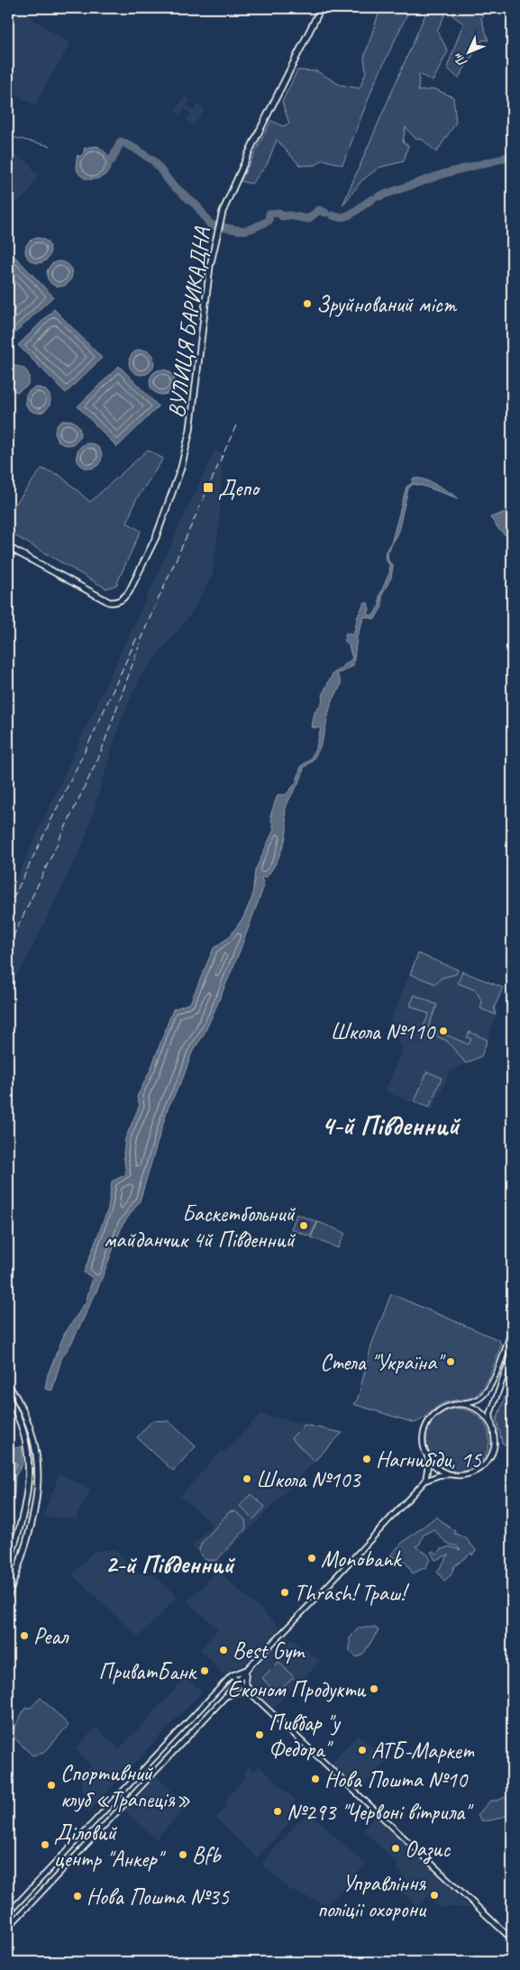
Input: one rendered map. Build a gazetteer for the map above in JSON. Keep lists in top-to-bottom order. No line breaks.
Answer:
{"streets":{"main road":["ВУЛИЦЯ БАРИКАДНА"]},"districts":["4-й Південний","2-й Південний"],"places":{"other":["Зруйнований міст","Школа №110","Баскетбольний майданчик 4й Південний","Стела \"Україна\"","Нагнибіди, 15","Школа №103","Monobank","Thrash! Траш!","Реал","Best Gym","ПриватБанк","Економ Продукти","Пивбар \"у Федора\"","АТБ-Маркет","Нова Пошта №10","Спортивний клуб «Трапеція»","№293 \"Червоні вітрила\"","Діловий центр \"Анкер\"","Оазис","Bfb","Управлiння полiцii охорони","Нова Пошта №35"],"transit":["Депо"]},"north":"bottom left"}
